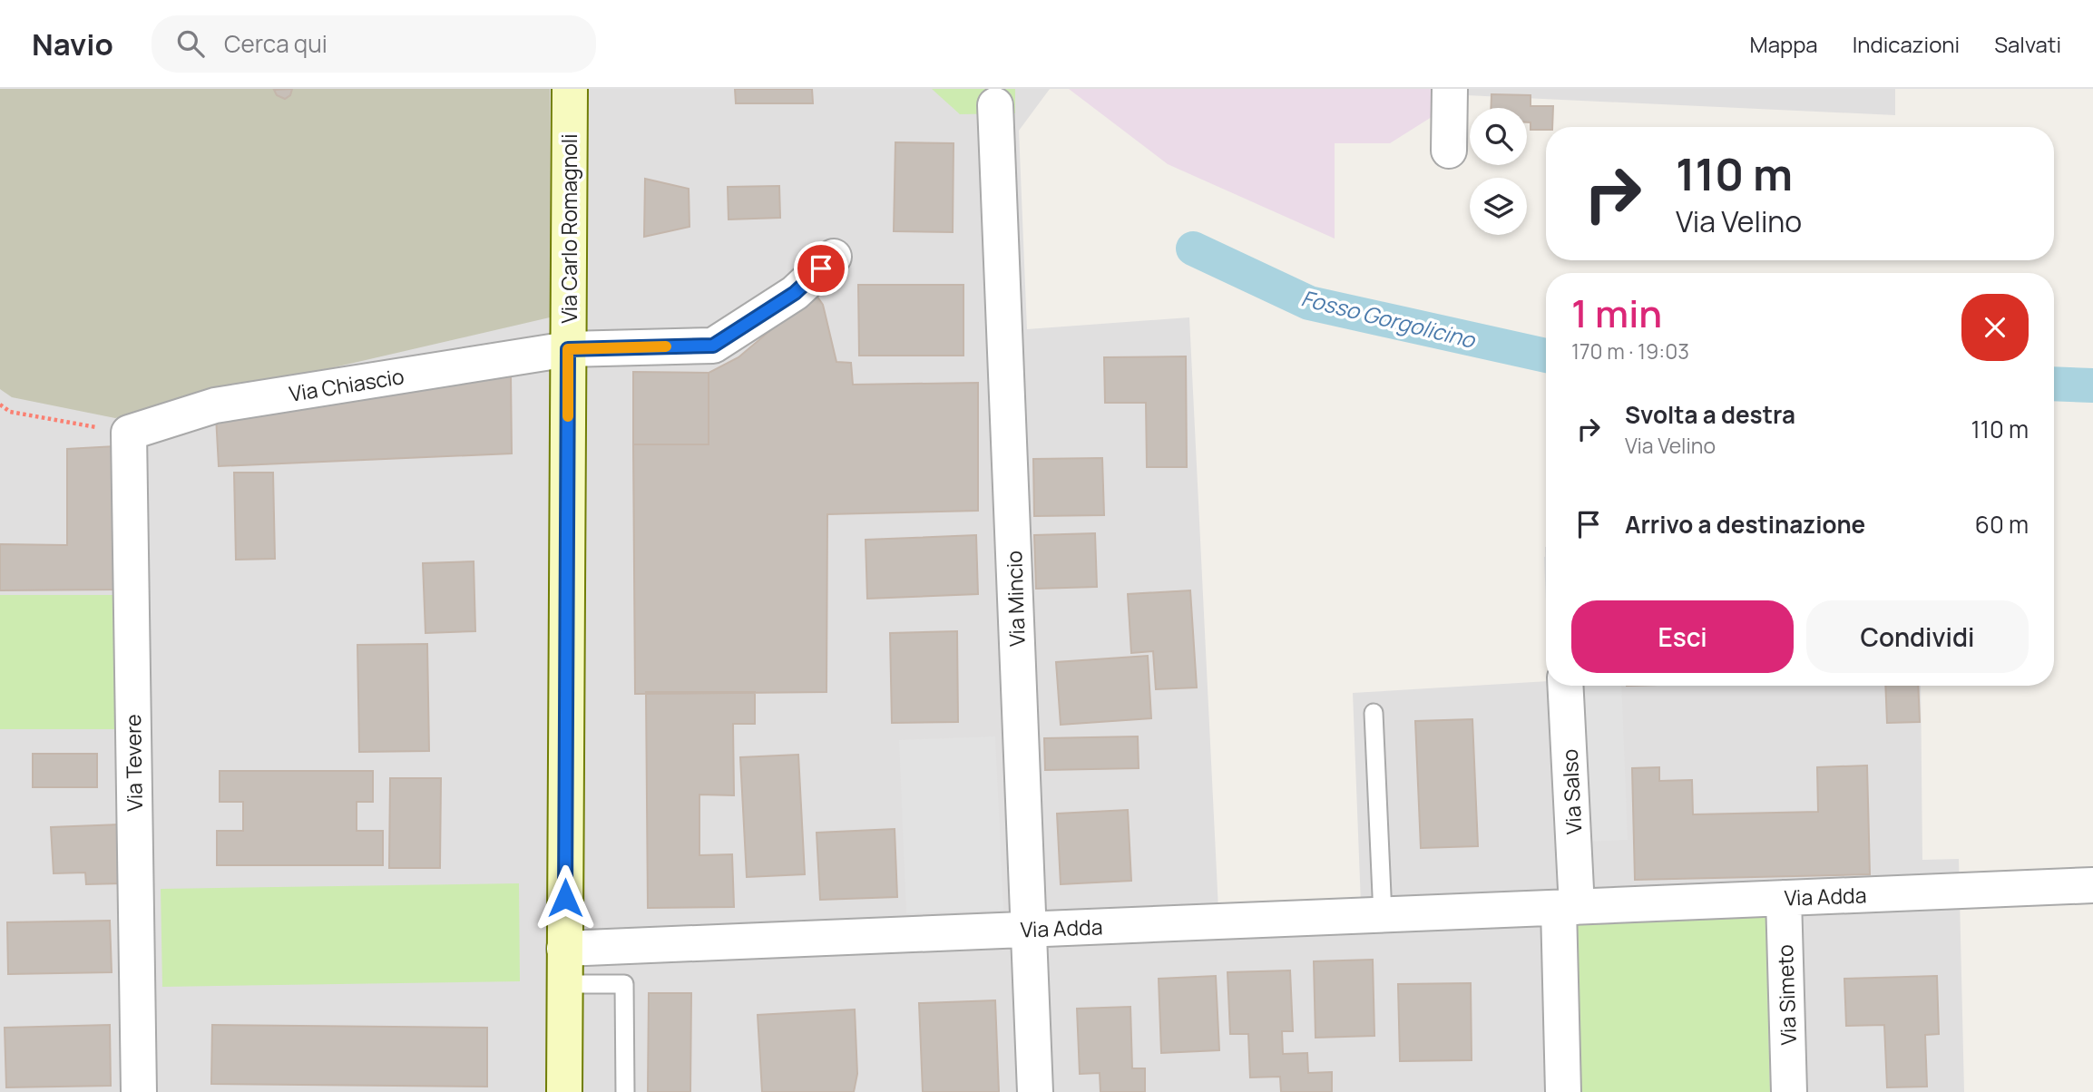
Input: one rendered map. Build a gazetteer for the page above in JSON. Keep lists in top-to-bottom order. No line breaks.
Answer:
{"streets":{"main road":["Via Carlo Romagnoli"],"street":["Via Chiascio","Via Mincio","Via Tevere","Via Salso","Via Adda","Via Simeto"]},"crossings":[["Via Carlo Romagnoli","Via Chiascio"],["Via Carlo Romagnoli","Via Adda"],["Via Chiascio","Via Tevere"],["Via Mincio","Via Adda"],["Via Salso","Via Adda"],["Via Adda","Via Simeto"]],"water":["Fosso Gorgolicino"],"page":{"header":"Navio","search":"Cerca qui","nav":["Mappa","Indicazioni","Salvati"],"turn":["110 m","Via Velino"],"heading":["1 min","170 m · 19:03"],"list":[{"name":"Svolta a destra","note":"Via Velino","value":"110 m"},{"name":"Arrivo a destinazione","value":"60 m"}],"buttons":["Esci","Condividi"]}}
